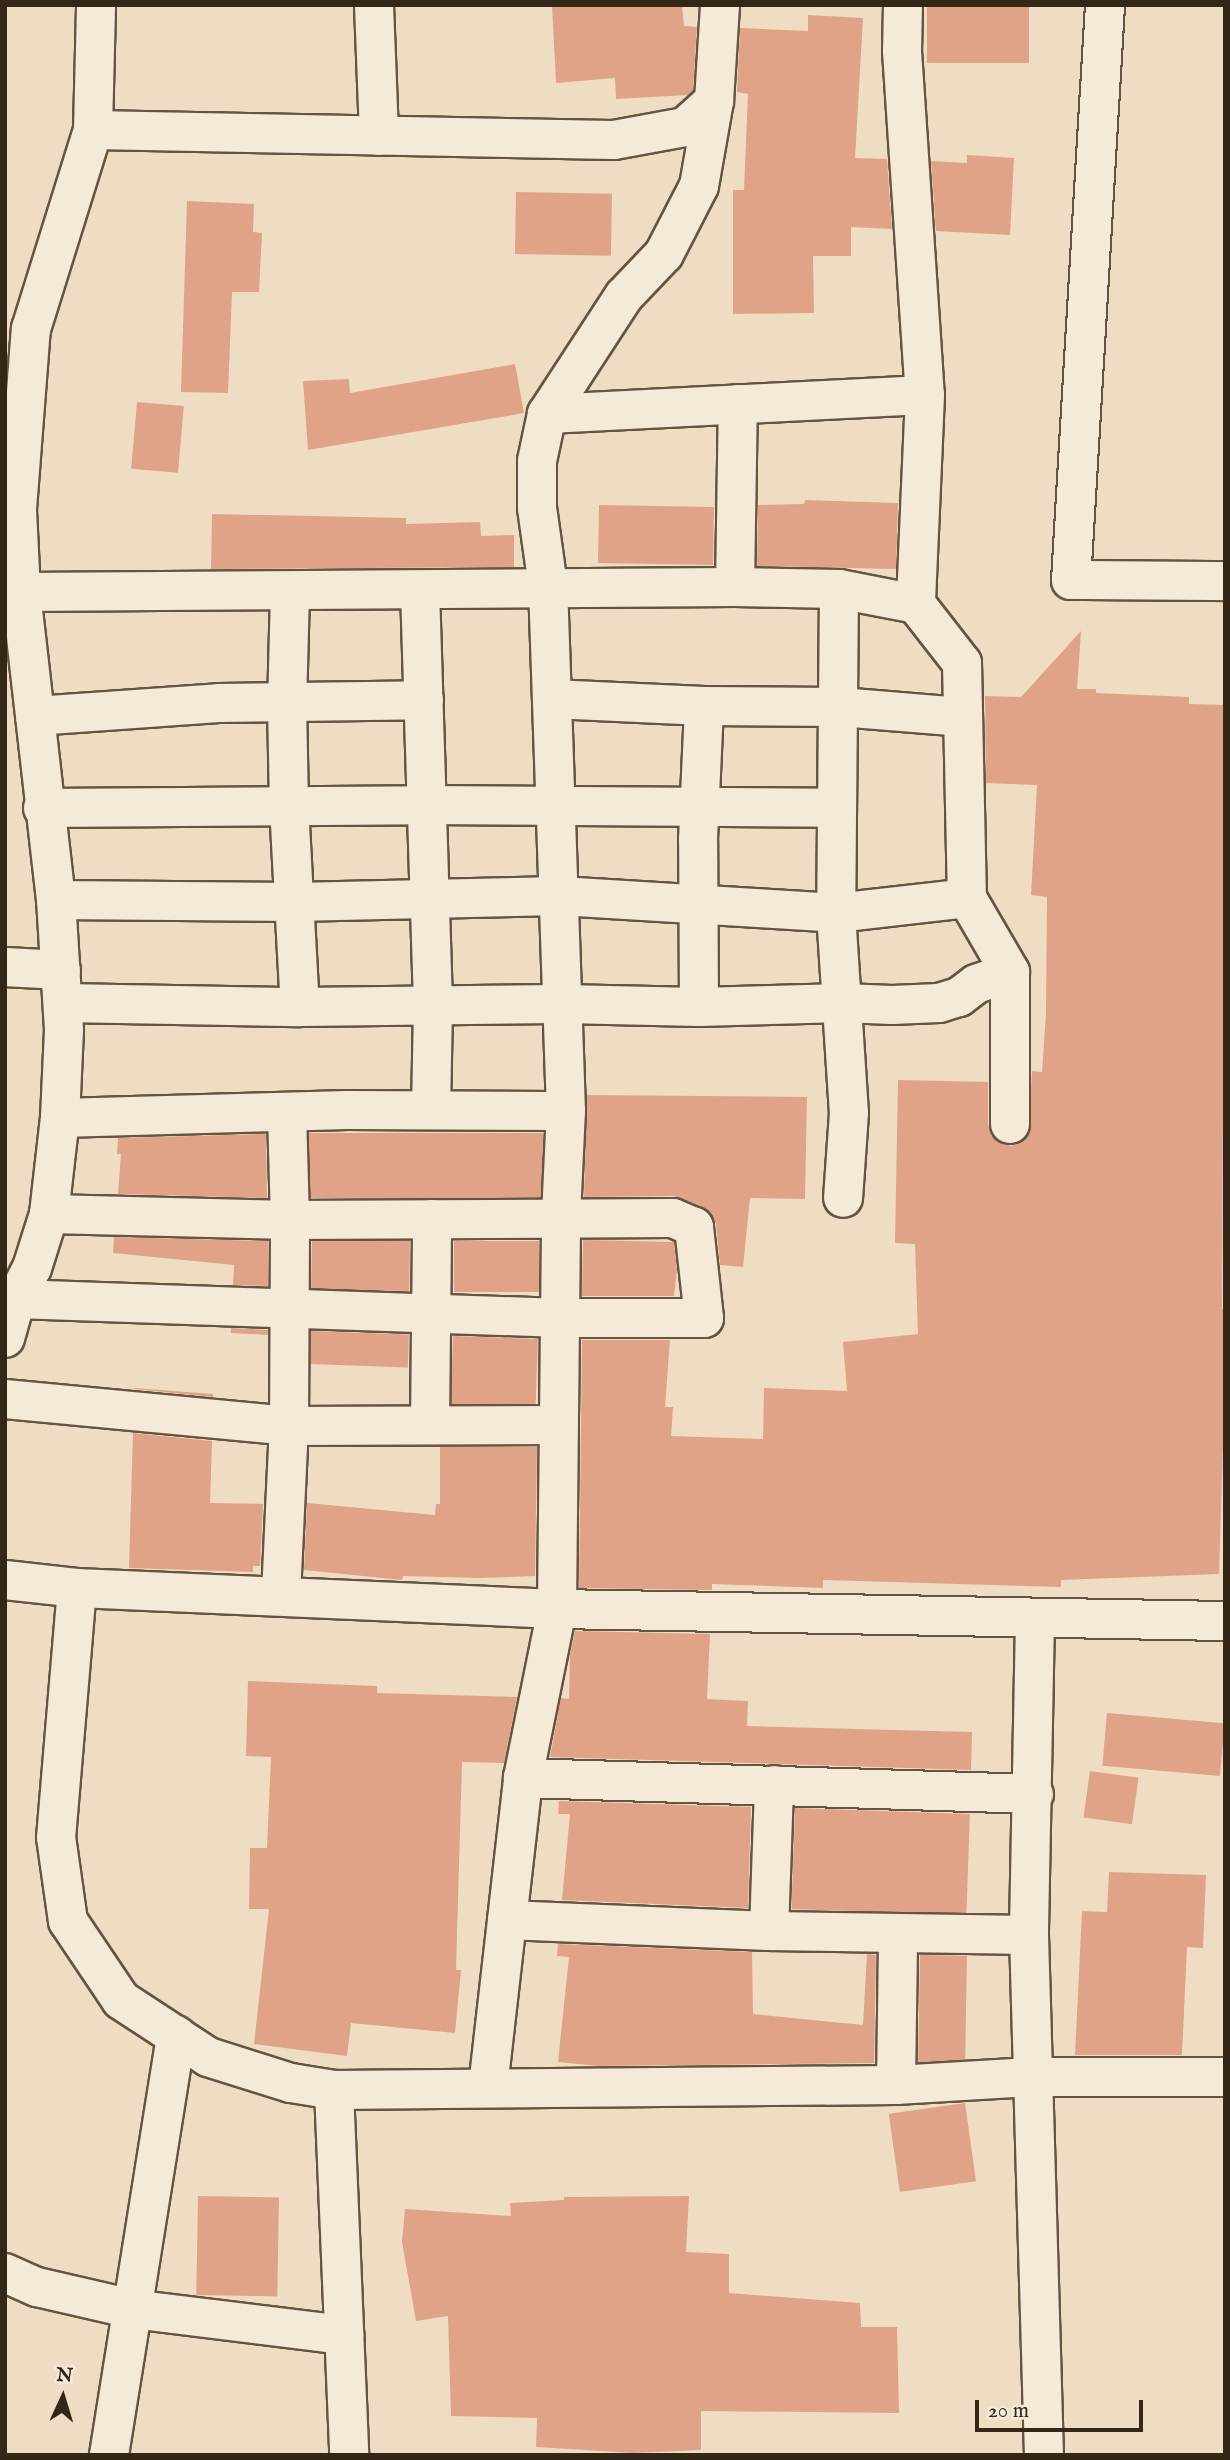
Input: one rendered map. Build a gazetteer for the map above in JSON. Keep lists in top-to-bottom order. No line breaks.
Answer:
{"scale_bar":"20 m","north":"top"}
